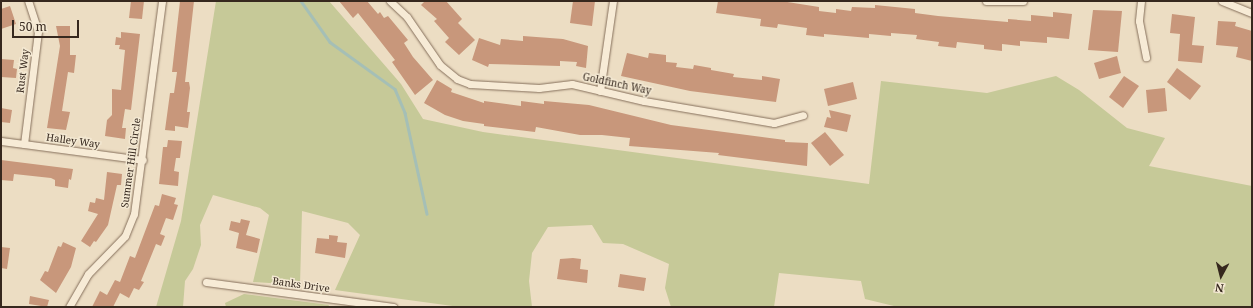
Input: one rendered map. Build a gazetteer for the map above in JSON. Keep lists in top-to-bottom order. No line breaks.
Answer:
{"streets":{"street":["Rust Way","Goldfinch Way","Halley Way","Summer Hill Circle","Banks Drive"]},"crossings":[["Rust Way","Halley Way"],["Halley Way","Summer Hill Circle"]],"scale_bar":"50 m","north":"bottom"}
